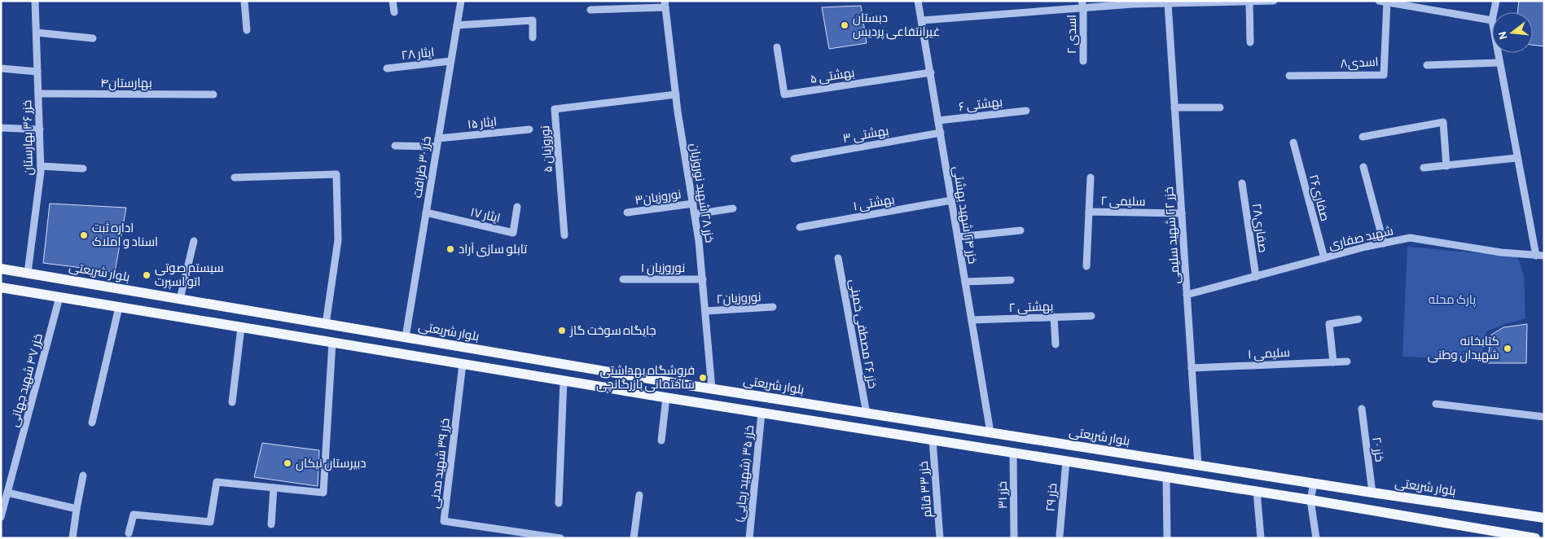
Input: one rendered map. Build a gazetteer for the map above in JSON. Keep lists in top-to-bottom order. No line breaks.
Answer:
{"streets":{"main road":["بلوار شریعتی"],"street":["اسدی ۲","ایثار ۲۸","اسدی۸","بهشتی ۵","بهارستان۴","بهشتی ۶","ایثار ۱۵","بهشتی ۳","خزر ۳۶ بهارستان","نوروزیان ۵","خزر ۳۰ ظرافت","خزر ۲۸ شهید نوروزیان","نوروزیان۳","صفاری۲۶","سلیمی ۲","بهشتی ۱","ایثار ۱۷","خزر ۲۴ شهید بهشتی","صفاری۲۸","خزر ۲۲ شهید سلیمی","شهید صفاری","نوروزیان ۱","نوروزیان۲","بهشتی ۲","خزر ۲۶ مصطفی خمینی","سلیمی ۱","خزر ۴۷ شهید جهانی","خزر ۲۰","خزر ۳۹ شهید مدنی","خزر ۳۵ (شهید رجایی)","خزر ۳۳ قائم","خزر ۳۱","خزر ۲۹"]},"crossings":[["ایثار ۲۸","خزر ۳۰ ظرافت"],["بهشتی ۵","خزر ۲۴ شهید بهشتی"],["بهارستان۴","خزر ۳۶ بهارستان"],["بهشتی ۶","خزر ۲۴ شهید بهشتی"],["ایثار ۱۵","خزر ۳۰ ظرافت"],["بهشتی ۳","خزر ۲۴ شهید بهشتی"],["خزر ۳۶ بهارستان","بلوار شریعتی"],["نوروزیان ۵","خزر ۲۸ شهید نوروزیان"],["خزر ۳۰ ظرافت","ایثار ۱۷"],["خزر ۳۰ ظرافت","بلوار شریعتی"],["خزر ۲۸ شهید نوروزیان","نوروزیان۳"],["خزر ۲۸ شهید نوروزیان","نوروزیان ۱"],["خزر ۲۸ شهید نوروزیان","بلوار شریعتی"],["خزر ۲۸ شهید نوروزیان","نوروزیان۲"],["صفاری۲۶","شهید صفاری"],["سلیمی ۲","خزر ۲۲ شهید سلیمی"],["بهشتی ۱","خزر ۲۴ شهید بهشتی"],["خزر ۲۴ شهید بهشتی","بلوار شریعتی"],["خزر ۲۴ شهید بهشتی","بهشتی ۲"],["صفاری۲۸","شهید صفاری"],["خزر ۲۲ شهید سلیمی","شهید صفاری"],["خزر ۲۲ شهید سلیمی","بلوار شریعتی"],["خزر ۲۲ شهید سلیمی","سلیمی ۱"],["بلوار شریعتی","خزر ۲۶ مصطفی خمینی"],["بلوار شریعتی","خزر ۲۰"]],"parks":["پارک محله"],"places":["دبستان غیرانتفاعی پردیس","اداره ثبت اسناد و املاک","تابلو سازی آراد","سیستم صوتی اتو اسپرت","جایگاه سوخت گاز","کتابخانه شهیدان وطنی","فروشگاه بهداشتی ساختمانی بازرگانچی","دبیرستان نیکان"],"north":"left"}
